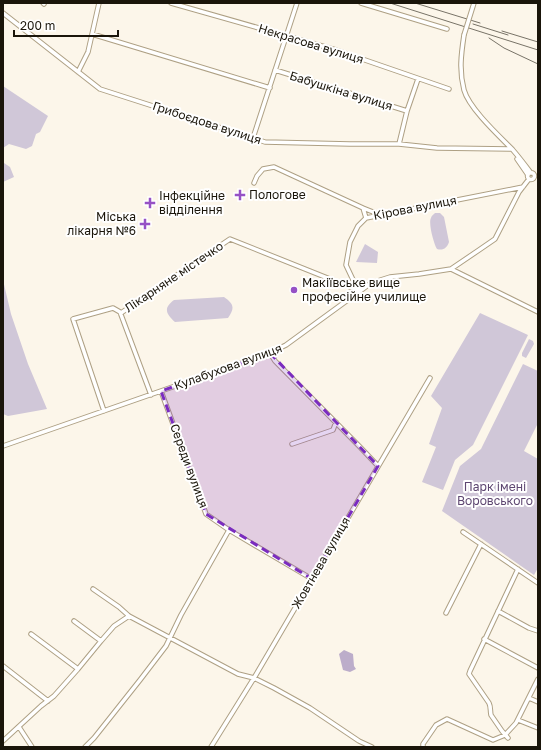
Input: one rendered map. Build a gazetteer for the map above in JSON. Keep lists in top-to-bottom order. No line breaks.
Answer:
{"streets":{"street":["Некрасова вулиця","Бабушкіна вулиця","Грибоєдова вулиця","Кірова вулиця","Лікарняне містечко","Кулабухова вулиця","Середи вулиця","Жовтнева вулиця"]},"crossings":[["Кірова вулиця","Лікарняне містечко"],["Кірова вулиця","Кулабухова вулиця"],["Лікарняне містечко","Кулабухова вулиця"],["Кулабухова вулиця","Середи вулиця"],["Середи вулиця","Жовтнева вулиця"]],"parks":["Парк імені Воровського"],"places":{"health":["Пологове","Інфекційне відділення","Міська лікарня №6"],"other":["Макіївське вище професійне училище"]},"scale_bar":"200 m"}
